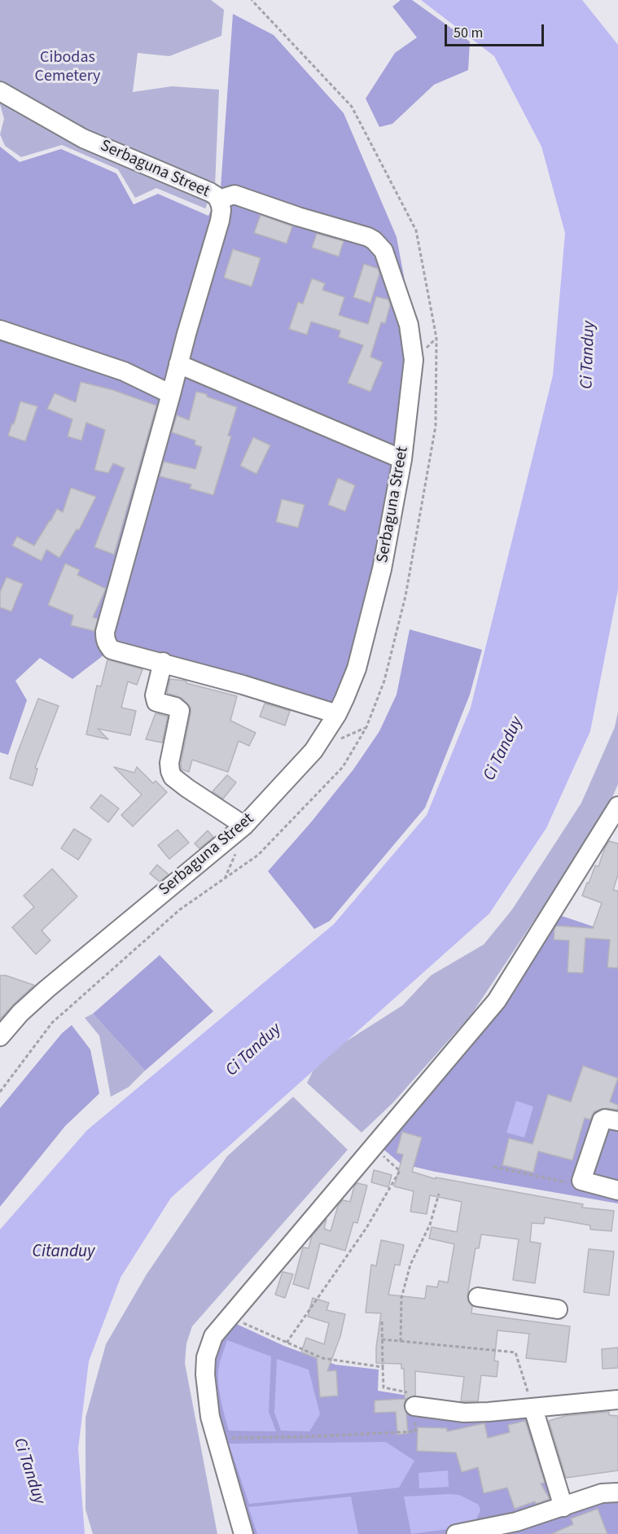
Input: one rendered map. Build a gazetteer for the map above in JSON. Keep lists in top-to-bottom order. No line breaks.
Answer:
{"streets":{"street":["Serbaguna Street"]},"water":["Ci Tanduy","Citanduy"],"parks":["Cibodas Cemetery"],"scale_bar":"50 m"}
